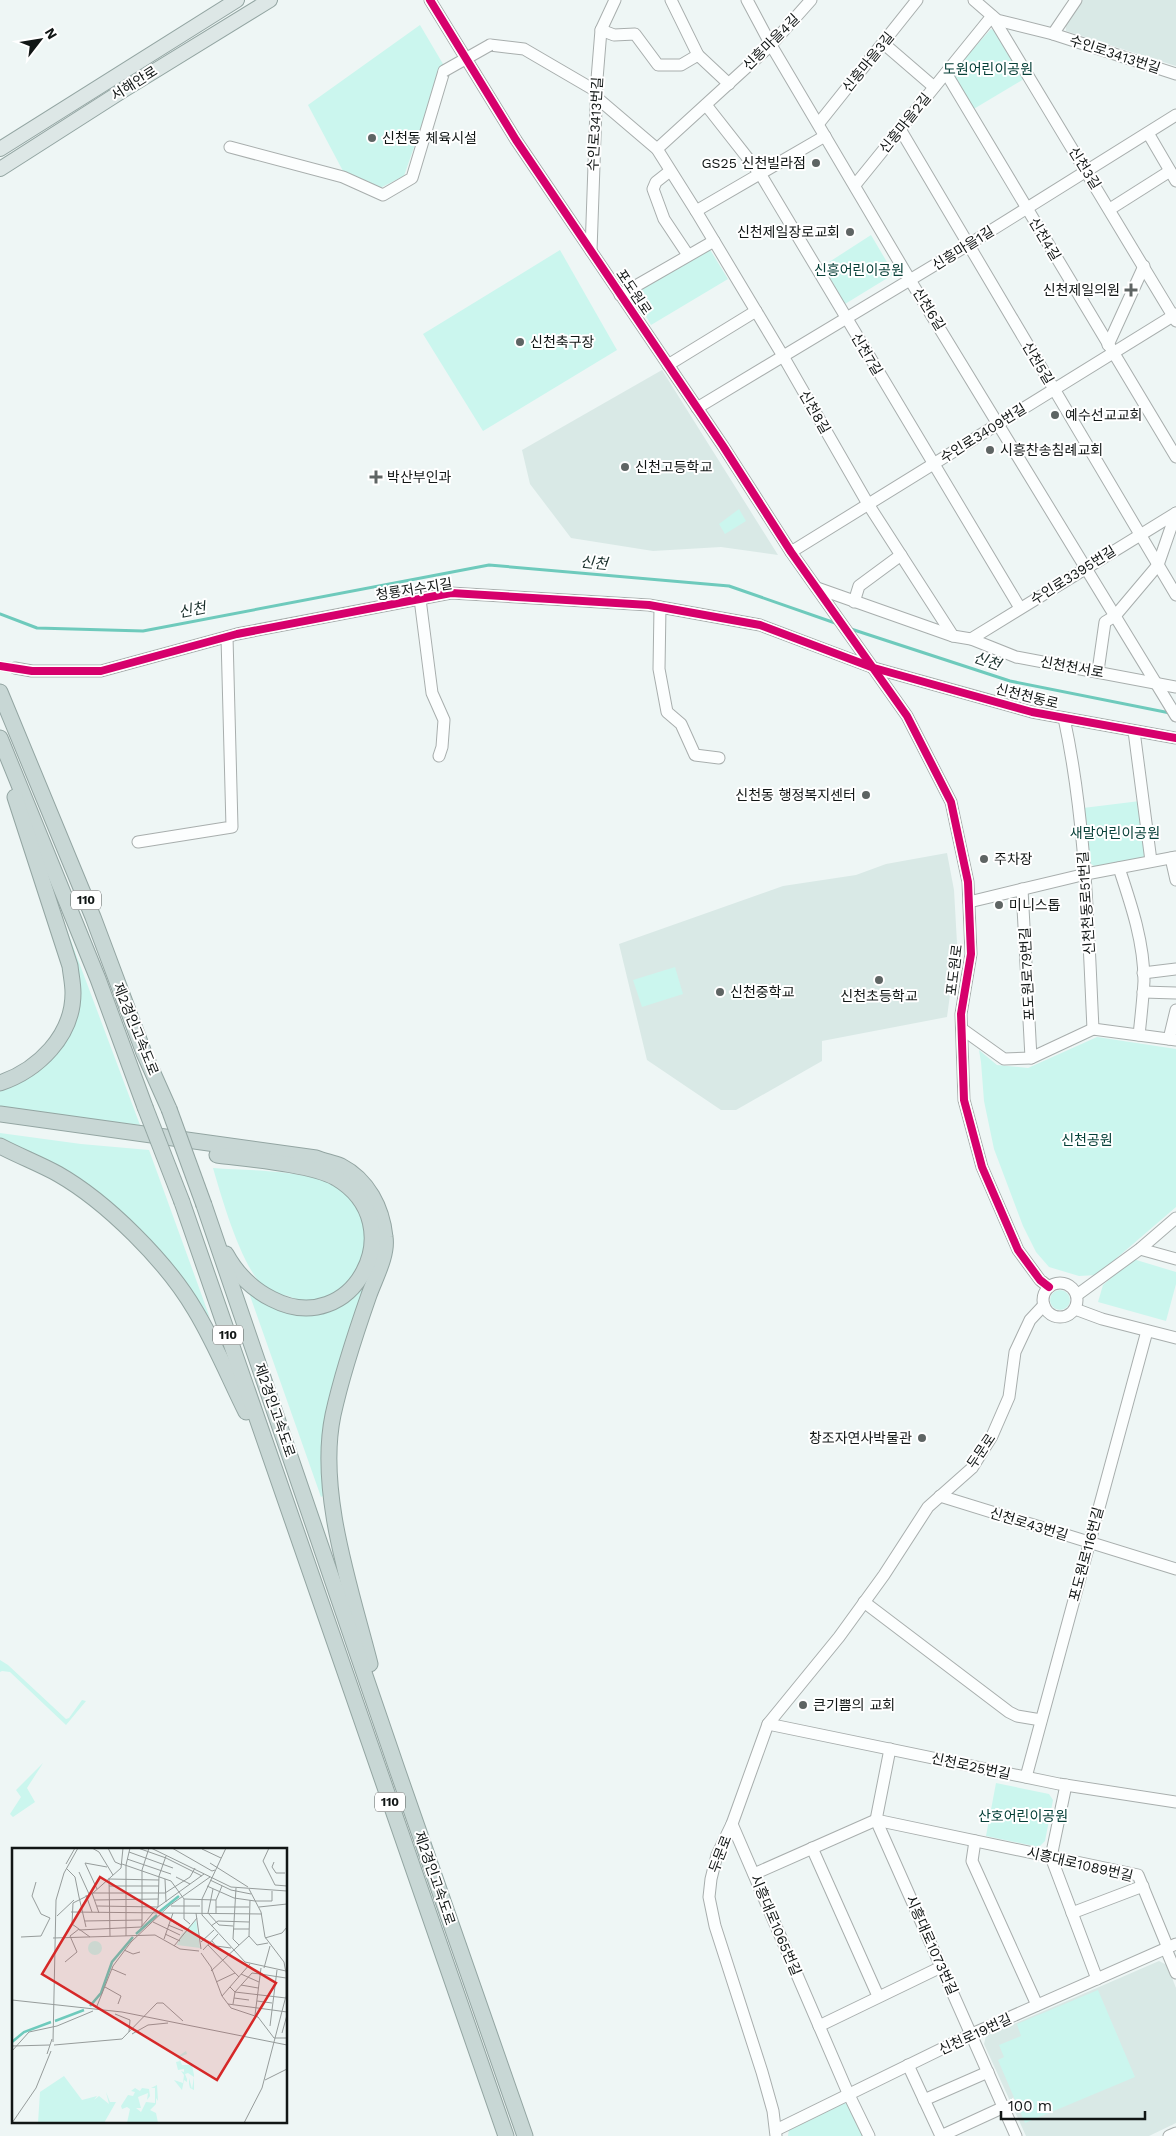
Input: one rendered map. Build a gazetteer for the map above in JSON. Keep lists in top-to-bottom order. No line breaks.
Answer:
{"streets":{"highway":["110","제2경인고속도로"],"main road":["서해안로"],"street":["신흥마을4길","수인로3413번길","신흥마을3길","신흥마을2길","신천3길","신천4길","신흥마을1길","포도원로","신천6길","신천7길","신천5길","신천8길","수인로3409번길","수인로3395번길","청룡저수지길","신천천서로","신천천동로","신천천동로51번길","포도원로79번길","두문로","신천로43번길","포도원로116번길","신천로25번길","시흥대로1089번길","시흥대로1065번길","시흥대로1073번길","신천로19번길"]},"crossings":[["신흥마을4길","신천6길"],["신흥마을4길","신천7길"],["신흥마을4길","신천8길"],["수인로3413번길","신흥마을2길"],["수인로3413번길","신천3길"],["수인로3413번길","포도원로"],["수인로3413번길","신천8길"],["신흥마을3길","신천6길"],["신흥마을2길","신천3길"],["신흥마을2길","신천4길"],["신흥마을2길","신천6길"],["신흥마을2길","신천5길"],["신천3길","신흥마을1길"],["신천3길","수인로3409번길"],["신천4길","신흥마을1길"],["신천4길","수인로3409번길"],["신흥마을1길","포도원로"],["신흥마을1길","신천6길"],["신흥마을1길","신천7길"],["신흥마을1길","신천5길"],["신흥마을1길","신천8길"],["포도원로","신천8길"],["포도원로","수인로3409번길"],["포도원로","청룡저수지길"],["포도원로","신천천동로"],["포도원로","두문로"],["신천6길","수인로3409번길"],["신천6길","수인로3395번길"],["신천6길","신천천서로"],["신천7길","수인로3409번길"],["신천7길","수인로3395번길"],["신천5길","수인로3409번길"],["신천5길","수인로3395번길"],["신천8길","수인로3409번길"],["수인로3395번길","신천천서로"],["청룡저수지길","신천천동로"],["신천천동로","신천천동로51번길"],["두문로","신천로43번길"],["두문로","신천로25번길"],["두문로","시흥대로1065번길"],["두문로","신천로19번길"],["신천로43번길","포도원로116번길"],["포도원로116번길","신천로25번길"],["시흥대로1089번길","시흥대로1073번길"],["시흥대로1089번길","신천로19번길"],["시흥대로1065번길","신천로19번길"],["시흥대로1073번길","신천로19번길"]],"water":["신천"],"parks":["도원어린이공원","신흥어린이공원","새말어린이공원","신천공원","산호어린이공원"],"places":{"other":["신천동 체육시설","GS25 신천빌라점","신천제일장로교회","신천축구장","예수선교교회","시흥찬송침례교회","신천고등학교","신천동 행정복지센터","주차장","미니스톱","신천초등학교","신천중학교","창조자연사박물관","큰기쁨의 교회"],"health":["신천제일의원","박산부인과"]},"scale_bar":"100 m","north":"top right"}
